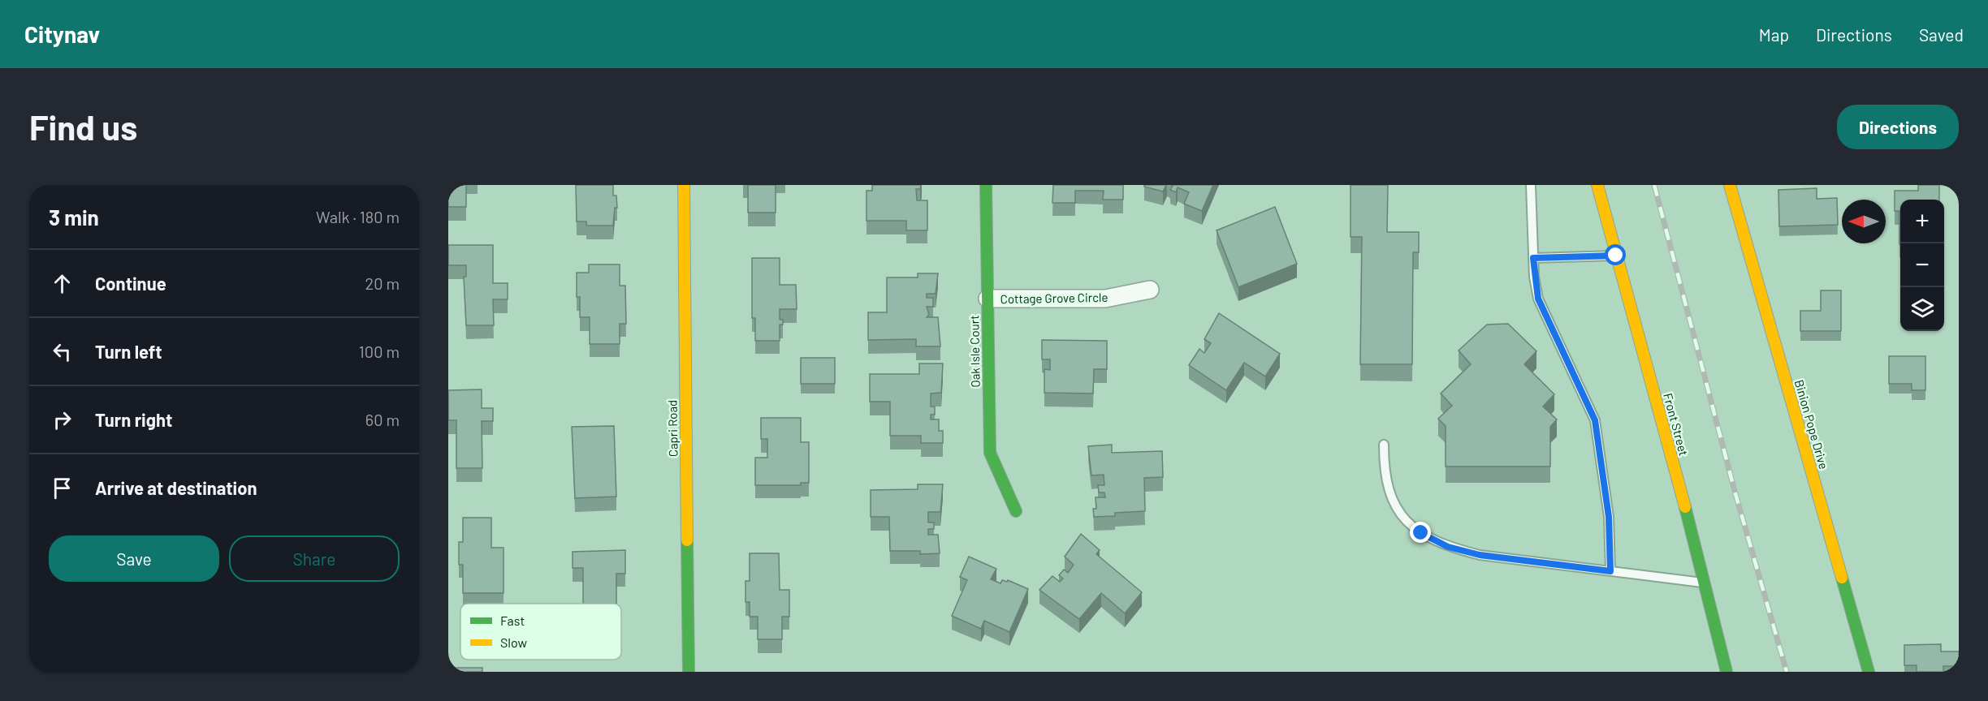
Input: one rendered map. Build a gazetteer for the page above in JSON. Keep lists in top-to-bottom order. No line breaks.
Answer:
{"streets":{"street":["Cottage Grove Circle","Oak Isle Court","Front Street","Binion Pope Drive","Capri Road"]},"crossings":[["Cottage Grove Circle","Oak Isle Court"]],"legend":["Fast","Slow"],"north":"left","page":{"header":"Citynav","nav":["Map","Directions","Saved"],"buttons":["Directions",["Save","Share"]],"title":"Find us","heading":["3 min","Walk · 180 m"],"map_buttons":["+","−"],"list":[["Continue","20 m"],["Turn left","100 m"],["Turn right","60 m"],"Arrive at destination"]}}
